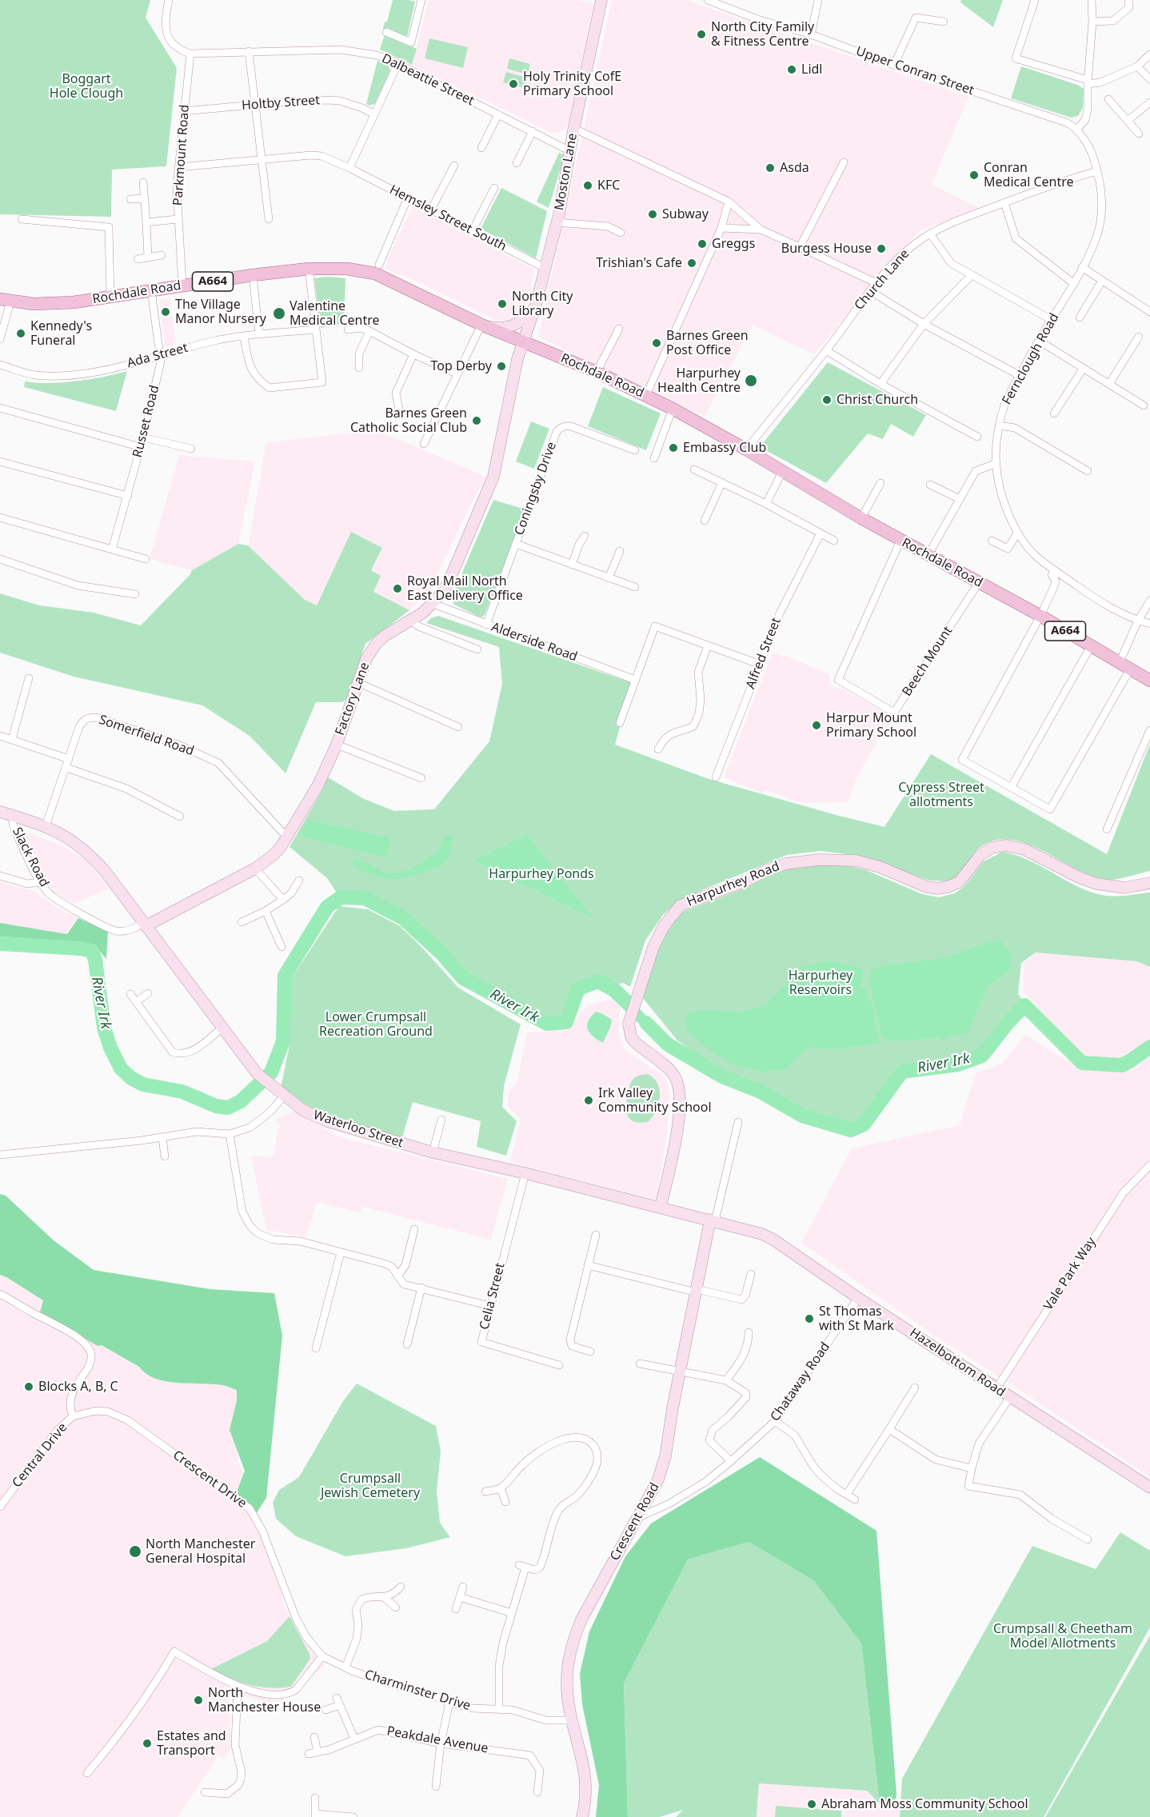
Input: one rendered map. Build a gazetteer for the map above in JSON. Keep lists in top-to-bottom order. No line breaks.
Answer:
{"streets":{"main road":["A664","Rochdale Road"],"street":["Upper Conran Street","Dalbeattie Street","Holtby Street","Parkmount Road","Moston Lane","Hemsley Street South","Church Lane","Ada Street","Fernclough Road","Russet Road","Coningsby Drive","Alderside Road","Alfred Street","Beech Mount","Factory Lane","Somerfield Road","Slack Road","Harpurhey Road","Waterloo Street","Vale Park Way","Celia Street","Hazelbottom Road","Chataway Road","Central Drive","Crescent Drive","Crescent Road","Charminster Drive","Peakdale Avenue"]},"crossings":[["Upper Conran Street","Church Lane"],["Upper Conran Street","Fernclough Road"],["Dalbeattie Street","Parkmount Road"],["Dalbeattie Street","Moston Lane"],["Holtby Street","Parkmount Road"],["Parkmount Road","Hemsley Street South"],["Parkmount Road","Rochdale Road"],["Moston Lane","Hemsley Street South"],["Moston Lane","Rochdale Road"],["Moston Lane","Factory Lane"],["Church Lane","Rochdale Road"],["Church Lane","Fernclough Road"],["Rochdale Road","Russet Road"],["Rochdale Road","Beech Mount"],["Rochdale Road","Factory Lane"],["Ada Street","Russet Road"],["Coningsby Drive","Alderside Road"],["Alderside Road","Factory Lane"],["Factory Lane","Somerfield Road"],["Factory Lane","Slack Road"],["Factory Lane","Waterloo Street"],["Somerfield Road","Waterloo Street"],["Slack Road","Waterloo Street"],["Harpurhey Road","Waterloo Street"],["Waterloo Street","Celia Street"],["Waterloo Street","Hazelbottom Road"],["Waterloo Street","Crescent Road"],["Vale Park Way","Hazelbottom Road"],["Hazelbottom Road","Chataway Road"],["Hazelbottom Road","Crescent Road"],["Chataway Road","Crescent Road"],["Central Drive","Crescent Drive"],["Crescent Drive","Charminster Drive"],["Crescent Road","Charminster Drive"]],"water":["River Irk"],"parks":["Boggart Hole Clough","Cypress Street allotments","Harpurhey Ponds","Harpurhey Reservoirs","Lower Crumpsall Recreation Ground","Crumpsall Jewish Cemetery","Crumpsall & Cheetham Model Allotments"],"places":["North City Family & Fitness Centre","Lidl","Holy Trinity CofE Primary School","Asda","Conran Medical Centre","KFC","Subway","Greggs","Burgess House","Trishian's Cafe","North City Library","The Village Manor Nursery","Valentine Medical Centre","Kennedy's Funeral","Barnes Green Post Office","Top Derby","Harpurhey Health Centre","Christ Church","Barnes Green Catholic Social Club","Embassy Club","Royal Mail North East Delivery Office","Harpur Mount Primary School","Irk Valley Community School","St Thomas with St Mark","Blocks A, B, C","North Manchester General Hospital","North Manchester House","Estates and Transport","Abraham Moss Community School"]}
